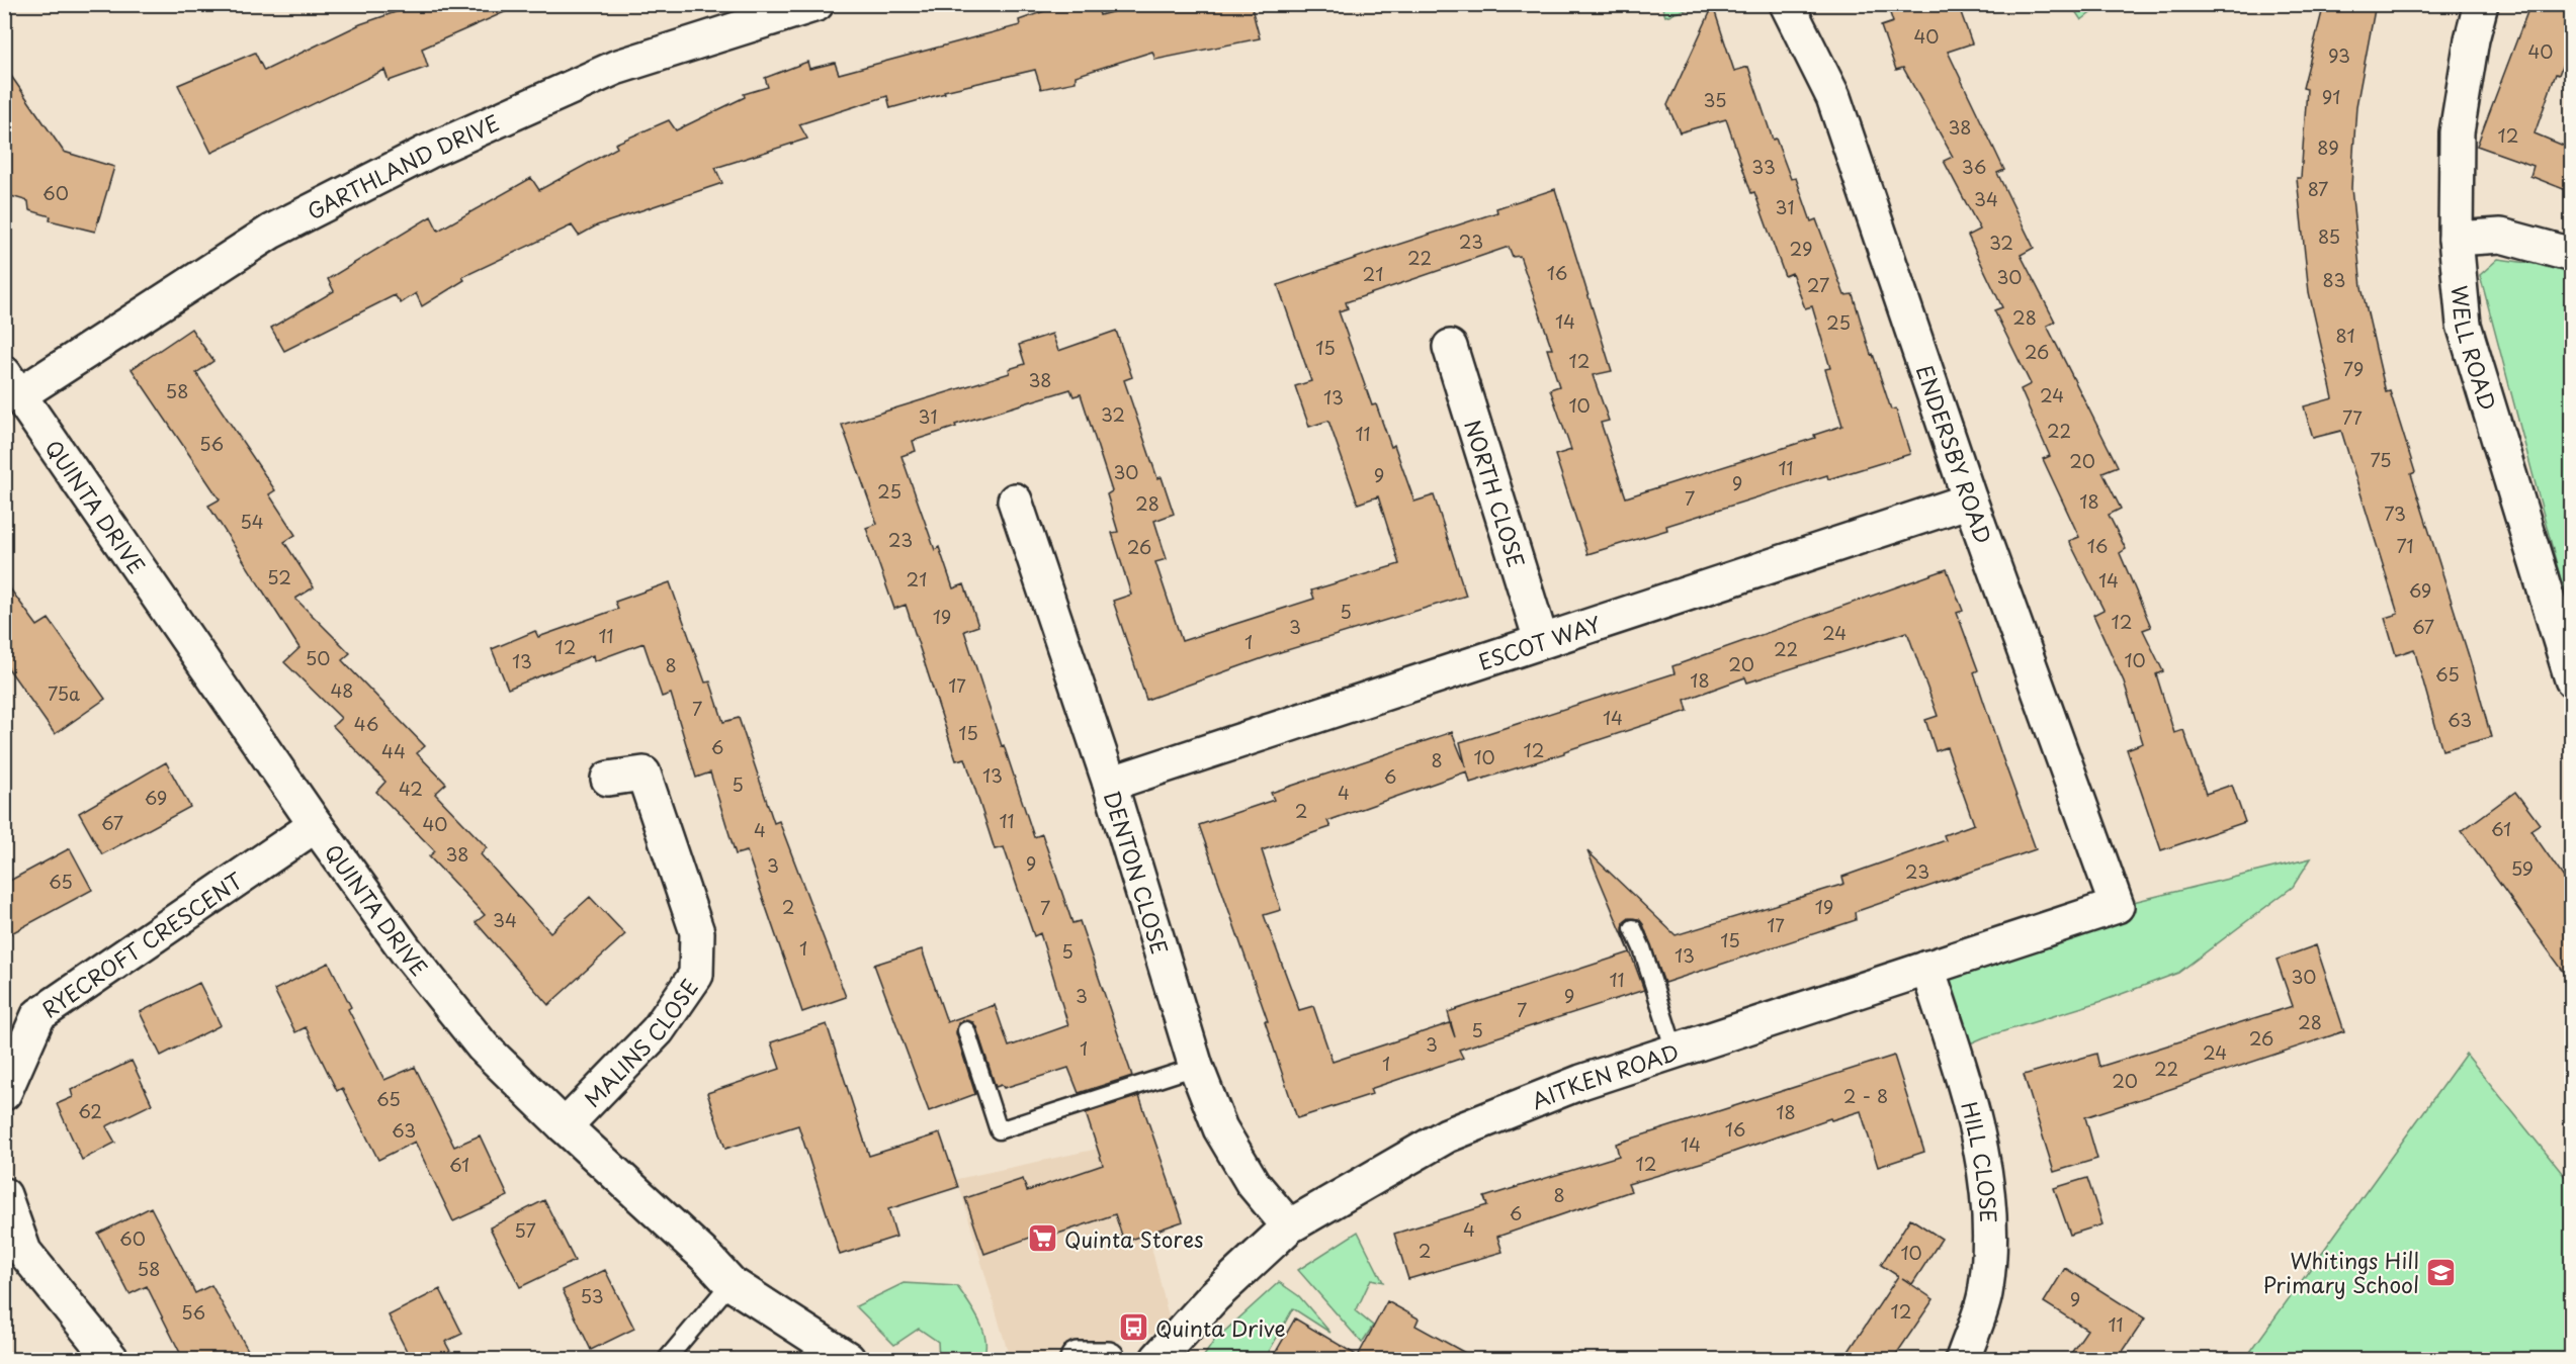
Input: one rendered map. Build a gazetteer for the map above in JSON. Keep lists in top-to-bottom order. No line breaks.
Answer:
{"streets":{"street":["GARTHLAND DRIVE","WELL ROAD","ENDERSBY ROAD","NORTH CLOSE","QUINTA DRIVE","ESCOT WAY","DENTON CLOSE","RYECROFT CRESCENT","MALINS CLOSE","AITKEN ROAD","HILL CLOSE"]},"crossings":[["GARTHLAND DRIVE","QUINTA DRIVE"],["ENDERSBY ROAD","ESCOT WAY"],["ENDERSBY ROAD","AITKEN ROAD"],["NORTH CLOSE","ESCOT WAY"],["QUINTA DRIVE","RYECROFT CRESCENT"],["QUINTA DRIVE","MALINS CLOSE"],["ESCOT WAY","DENTON CLOSE"],["DENTON CLOSE","AITKEN ROAD"],["AITKEN ROAD","HILL CLOSE"]],"places":{"supermarket":["Quinta Stores"],"school or university":["Whitings Hill Primary School"],"bus stop":["Quinta Drive"]},"house_numbers":["40","40","93","91","35","38","12","89","33","36","87","60","34","31","85","23","32","29","22","16","21","30","83","27","28","14","25","81","15","26","12","79","38","58","24","13","10","32","31","77","22","11","56","75","20","11","30","9","9","25","7","18","28","73","54","23","16","71","26","52","21","14","69","5","19","12","3","67","24","11","1","12","22","50","10","13","20","8","65","18","17","48","75a","7","14","63","46","15","6","12","44","10","8","13","6","5","42","4","69","2","11","67","40","61","4","38","9","3","59","23","65","2","19","7","34","17","15","1","5","13","30","11","3","9","7","28","5","26","3","1","24","1","22","20","2 - 8","65","62","18","16","63","14","12","61","8","6","4","57","60","2","10","58","53","9","12","56","11"]}
